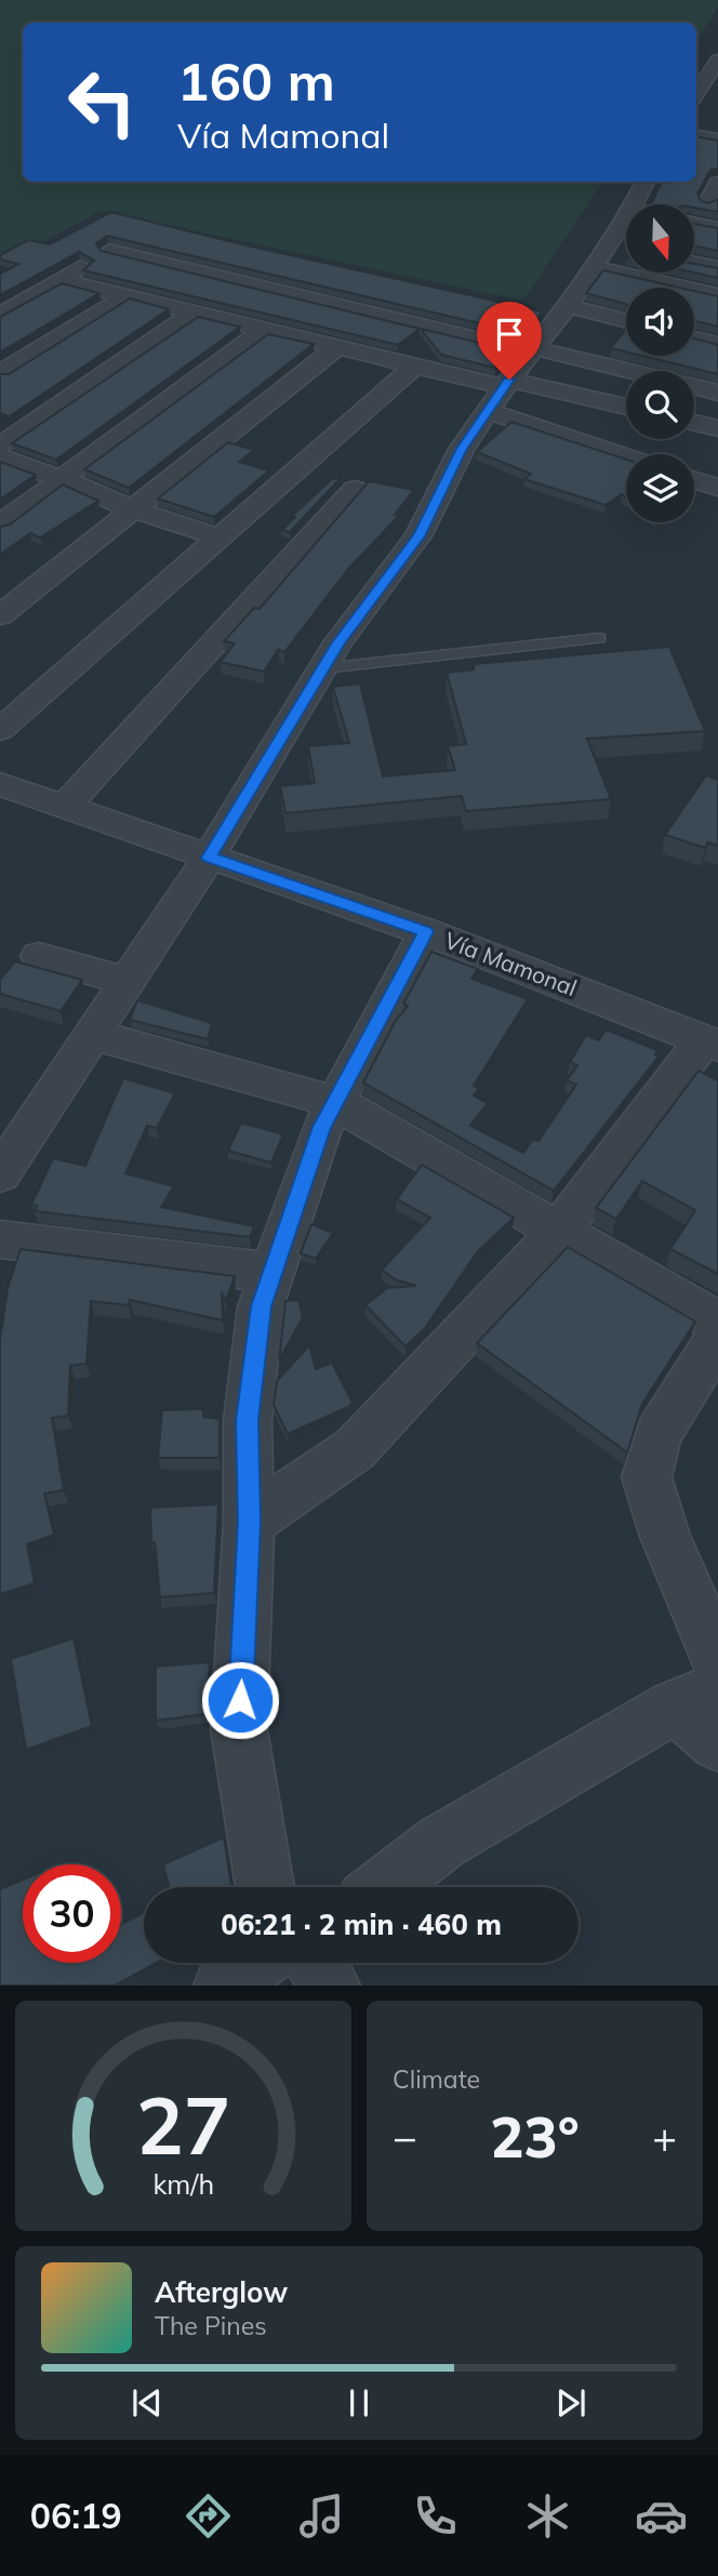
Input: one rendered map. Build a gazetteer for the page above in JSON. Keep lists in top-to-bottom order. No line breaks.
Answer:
{"streets":{"street":["Vía Mamonal"]},"north":"bottom","page":{"turn":["160 m","Vía Mamonal"],"limit":"30","trip":"06:21 · 2 min · 460 m","tile":"Climate","heat":["−","23°","+"],"song":["Afterglow","The Pines"],"tabs":"06:19","gauge":["27","km/h"]}}
